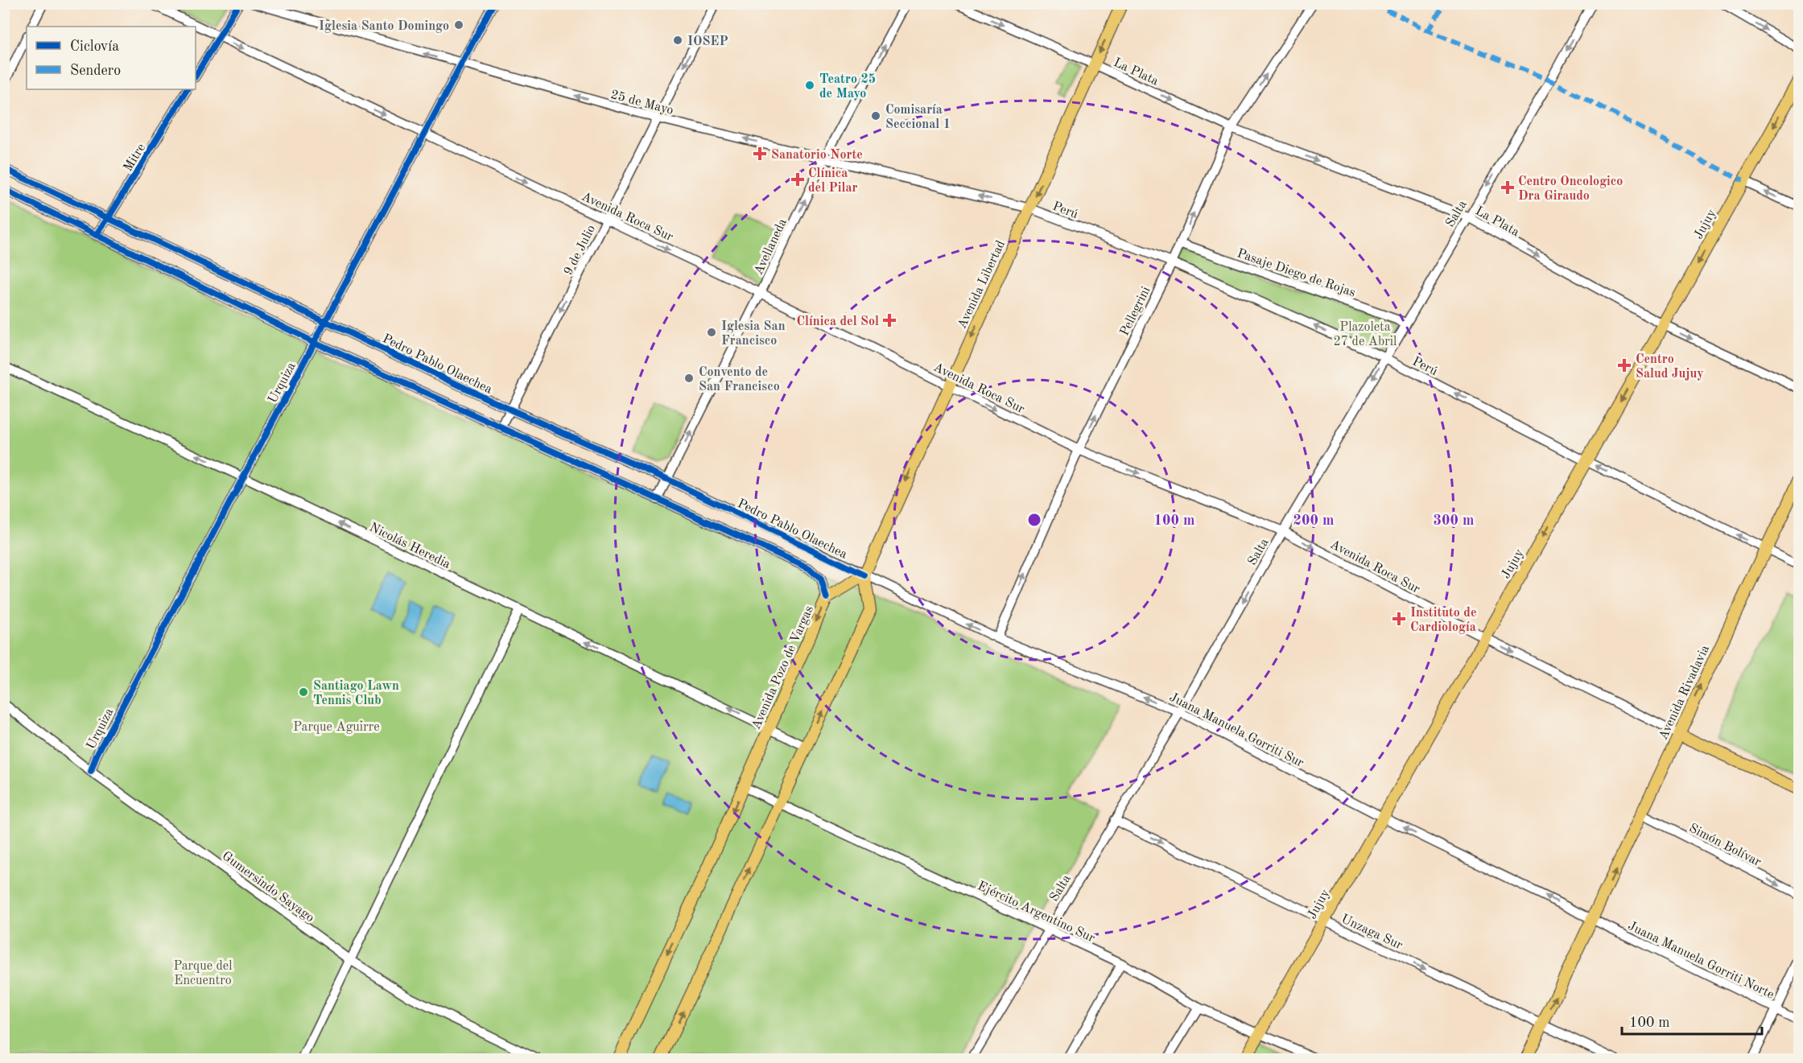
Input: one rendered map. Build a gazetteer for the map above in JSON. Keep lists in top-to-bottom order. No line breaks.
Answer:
{"streets":{"main road":["Avenida Roca Sur","Jujuy","Avenida Libertad","Avenida Pozo de Vargas","Avenida Rivadavia"],"street":["La Plata","25 de Mayo","Mitre","Perú","Salta","Avellaneda","9 de Julio","Pasaje Diego de Rojas","Pellegrini","Pedro Pablo Olaechea","Urquiza","Nicolás Heredia","Juana Manuela Gorriti Sur","Simón Bolívar","Gumersindo Sayago","Ejército Argentino Sur","Unzaga Sur","Juana Manuela Gorriti Norte"]},"crossings":[["La Plata","Salta"],["La Plata","Jujuy"],["La Plata","Avenida Libertad"],["La Plata","Pellegrini"],["25 de Mayo","Perú"],["25 de Mayo","Avellaneda"],["25 de Mayo","9 de Julio"],["25 de Mayo","Avenida Libertad"],["25 de Mayo","Urquiza"],["Mitre","Pedro Pablo Olaechea"],["Perú","Salta"],["Perú","Jujuy"],["Perú","Avenida Libertad"],["Perú","Pellegrini"],["Perú","Avenida Rivadavia"],["Salta","Avenida Roca Sur"],["Salta","Pasaje Diego de Rojas"],["Salta","Juana Manuela Gorriti Sur"],["Salta","Ejército Argentino Sur"],["Salta","Unzaga Sur"],["Avenida Roca Sur","Jujuy"],["Avenida Roca Sur","Avellaneda"],["Avenida Roca Sur","9 de Julio"],["Avenida Roca Sur","Avenida Libertad"],["Avenida Roca Sur","Pellegrini"],["Avenida Roca Sur","Urquiza"],["Avenida Roca Sur","Avenida Rivadavia"],["Jujuy","Juana Manuela Gorriti Sur"],["Jujuy","Ejército Argentino Sur"],["Jujuy","Unzaga Sur"],["Avellaneda","Pedro Pablo Olaechea"],["9 de Julio","Pedro Pablo Olaechea"],["Pasaje Diego de Rojas","Pellegrini"],["Avenida Libertad","Pedro Pablo Olaechea"],["Avenida Libertad","Avenida Pozo de Vargas"],["Avenida Libertad","Juana Manuela Gorriti Sur"],["Pellegrini","Juana Manuela Gorriti Sur"],["Pedro Pablo Olaechea","Urquiza"],["Pedro Pablo Olaechea","Avenida Pozo de Vargas"],["Pedro Pablo Olaechea","Juana Manuela Gorriti Sur"],["Urquiza","Nicolás Heredia"],["Urquiza","Gumersindo Sayago"],["Nicolás Heredia","Avenida Pozo de Vargas"],["Avenida Pozo de Vargas","Juana Manuela Gorriti Sur"],["Avenida Pozo de Vargas","Ejército Argentino Sur"],["Avenida Rivadavia","Juana Manuela Gorriti Sur"],["Avenida Rivadavia","Simón Bolívar"],["Avenida Rivadavia","Unzaga Sur"],["Avenida Rivadavia","Juana Manuela Gorriti Norte"],["Juana Manuela Gorriti Sur","Juana Manuela Gorriti Norte"]],"one_way":["La Plata","25 de Mayo","Perú","Salta","Avenida Roca Sur","Jujuy","Avellaneda","9 de Julio","Avenida Libertad","Pellegrini","Nicolás Heredia","Avenida Rivadavia","Juana Manuela Gorriti Sur","Simón Bolívar","Unzaga Sur"],"parks":["Plazoleta 27 de Abril","Parque Aguirre","Parque del Encuentro"],"places":{"other":["Iglesia Santo Domingo","IOSEP","Teatro 25 de Mayo","Comisaría Seccional 1","Iglesia San Francisco","Convento de San Francisco","Santiago Lawn Tennis Club"],"health":["Sanatorio Norte","Clínica del Pilar","Centro Oncologico Dra Giraudo","Clínica del Sol","Centro Salud Jujuy","Instituto de Cardiología"]},"legend":["Ciclovía","Sendero"],"scale_bar":"100 m","rings":["100 m","200 m","300 m"]}
